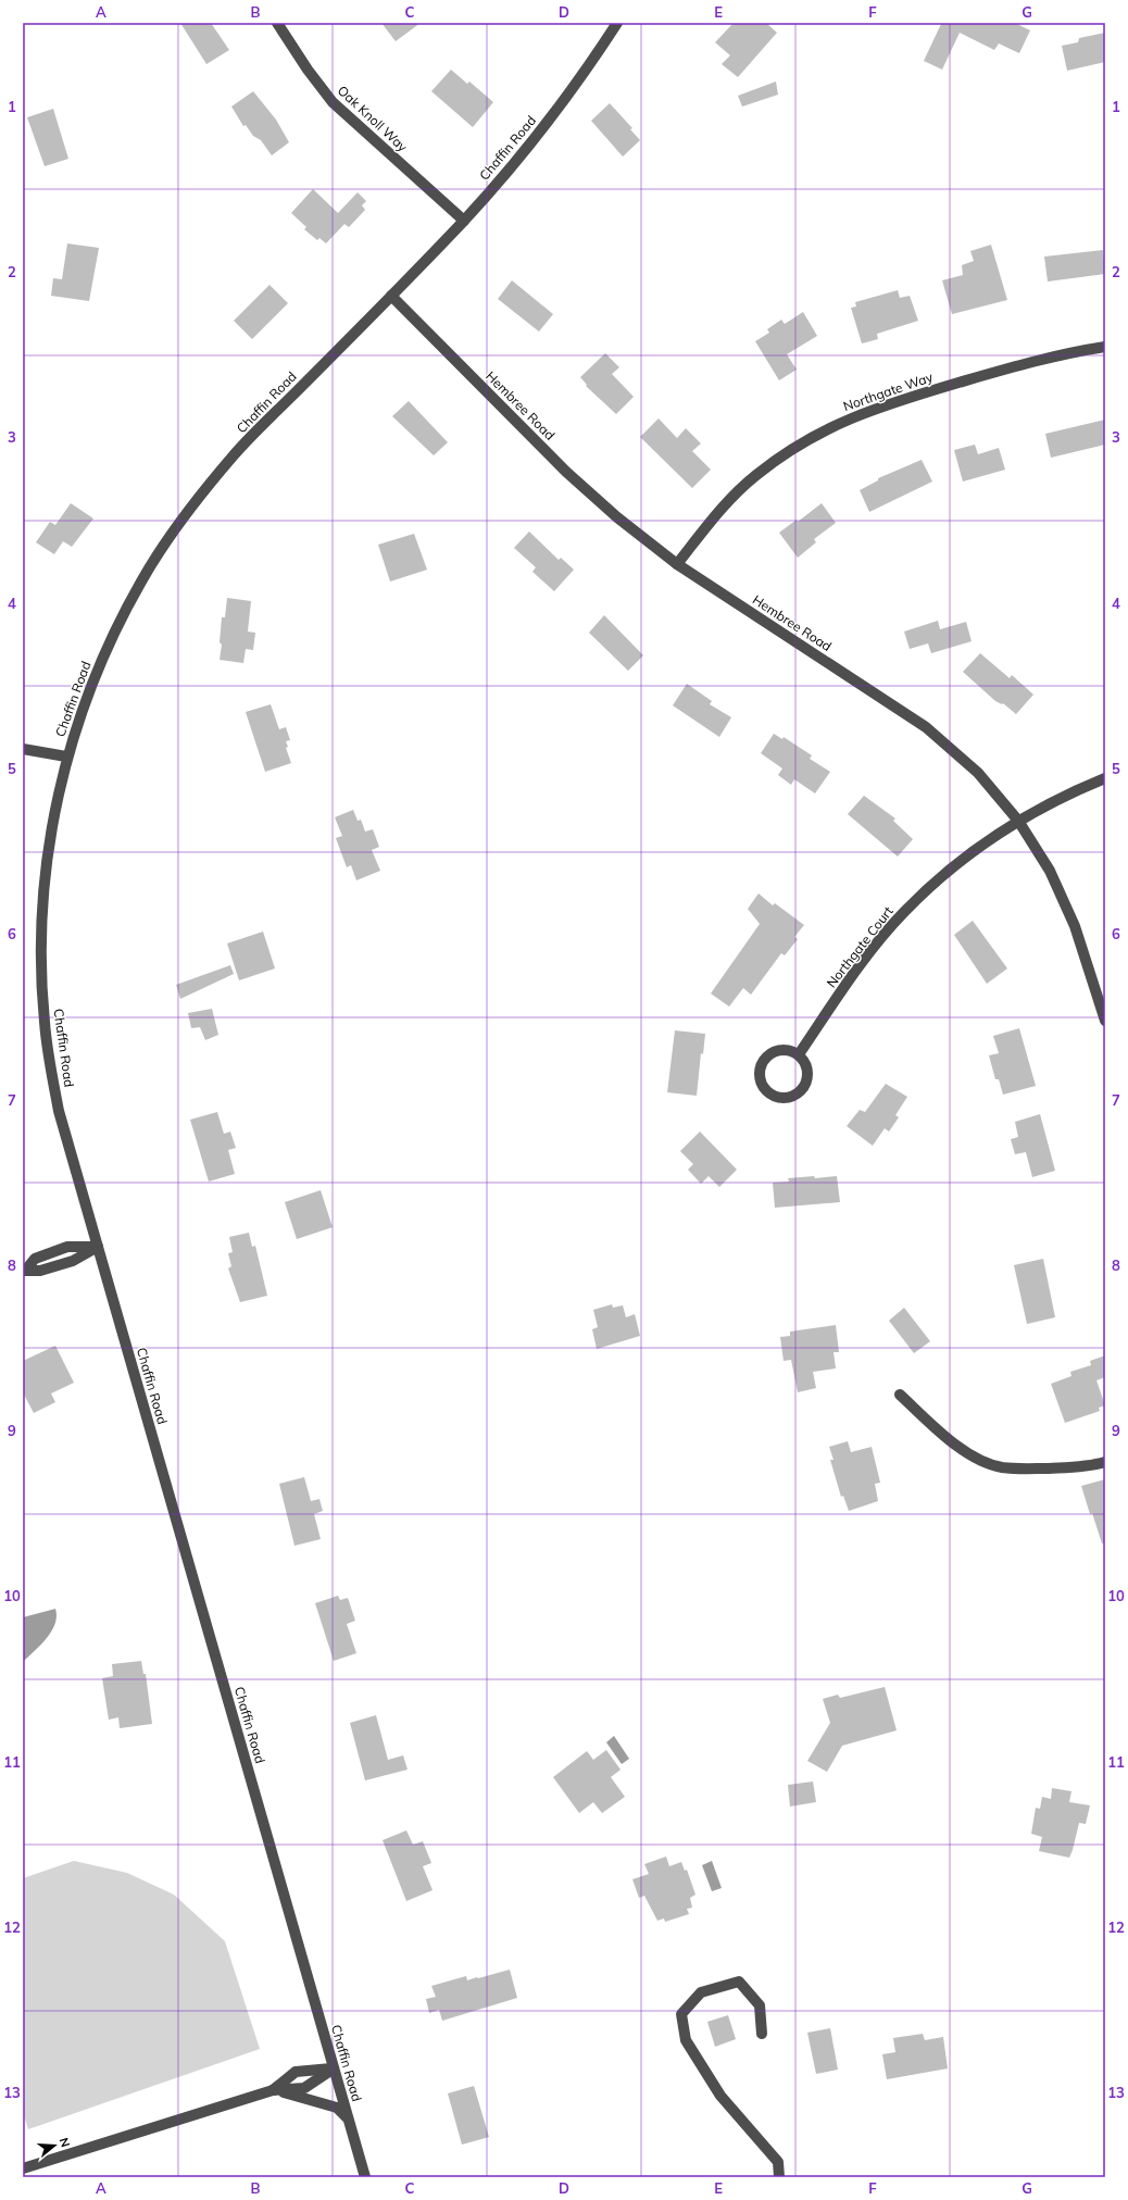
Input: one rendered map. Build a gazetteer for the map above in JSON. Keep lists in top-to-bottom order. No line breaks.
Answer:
{"streets":{"street":["Oak Knoll Way","Chaffin Road","Northgate Way","Hembree Road","Northgate Court"]},"crossings":[["Oak Knoll Way","Chaffin Road"],["Chaffin Road","Hembree Road"],["Northgate Way","Hembree Road"],["Hembree Road","Northgate Court"]],"north":"right","grid":{"columns":["A","B","C","D","E","F","G"],"rows":["1","2","3","4","5","6","7","8","9","10","11","12","13"]}}
